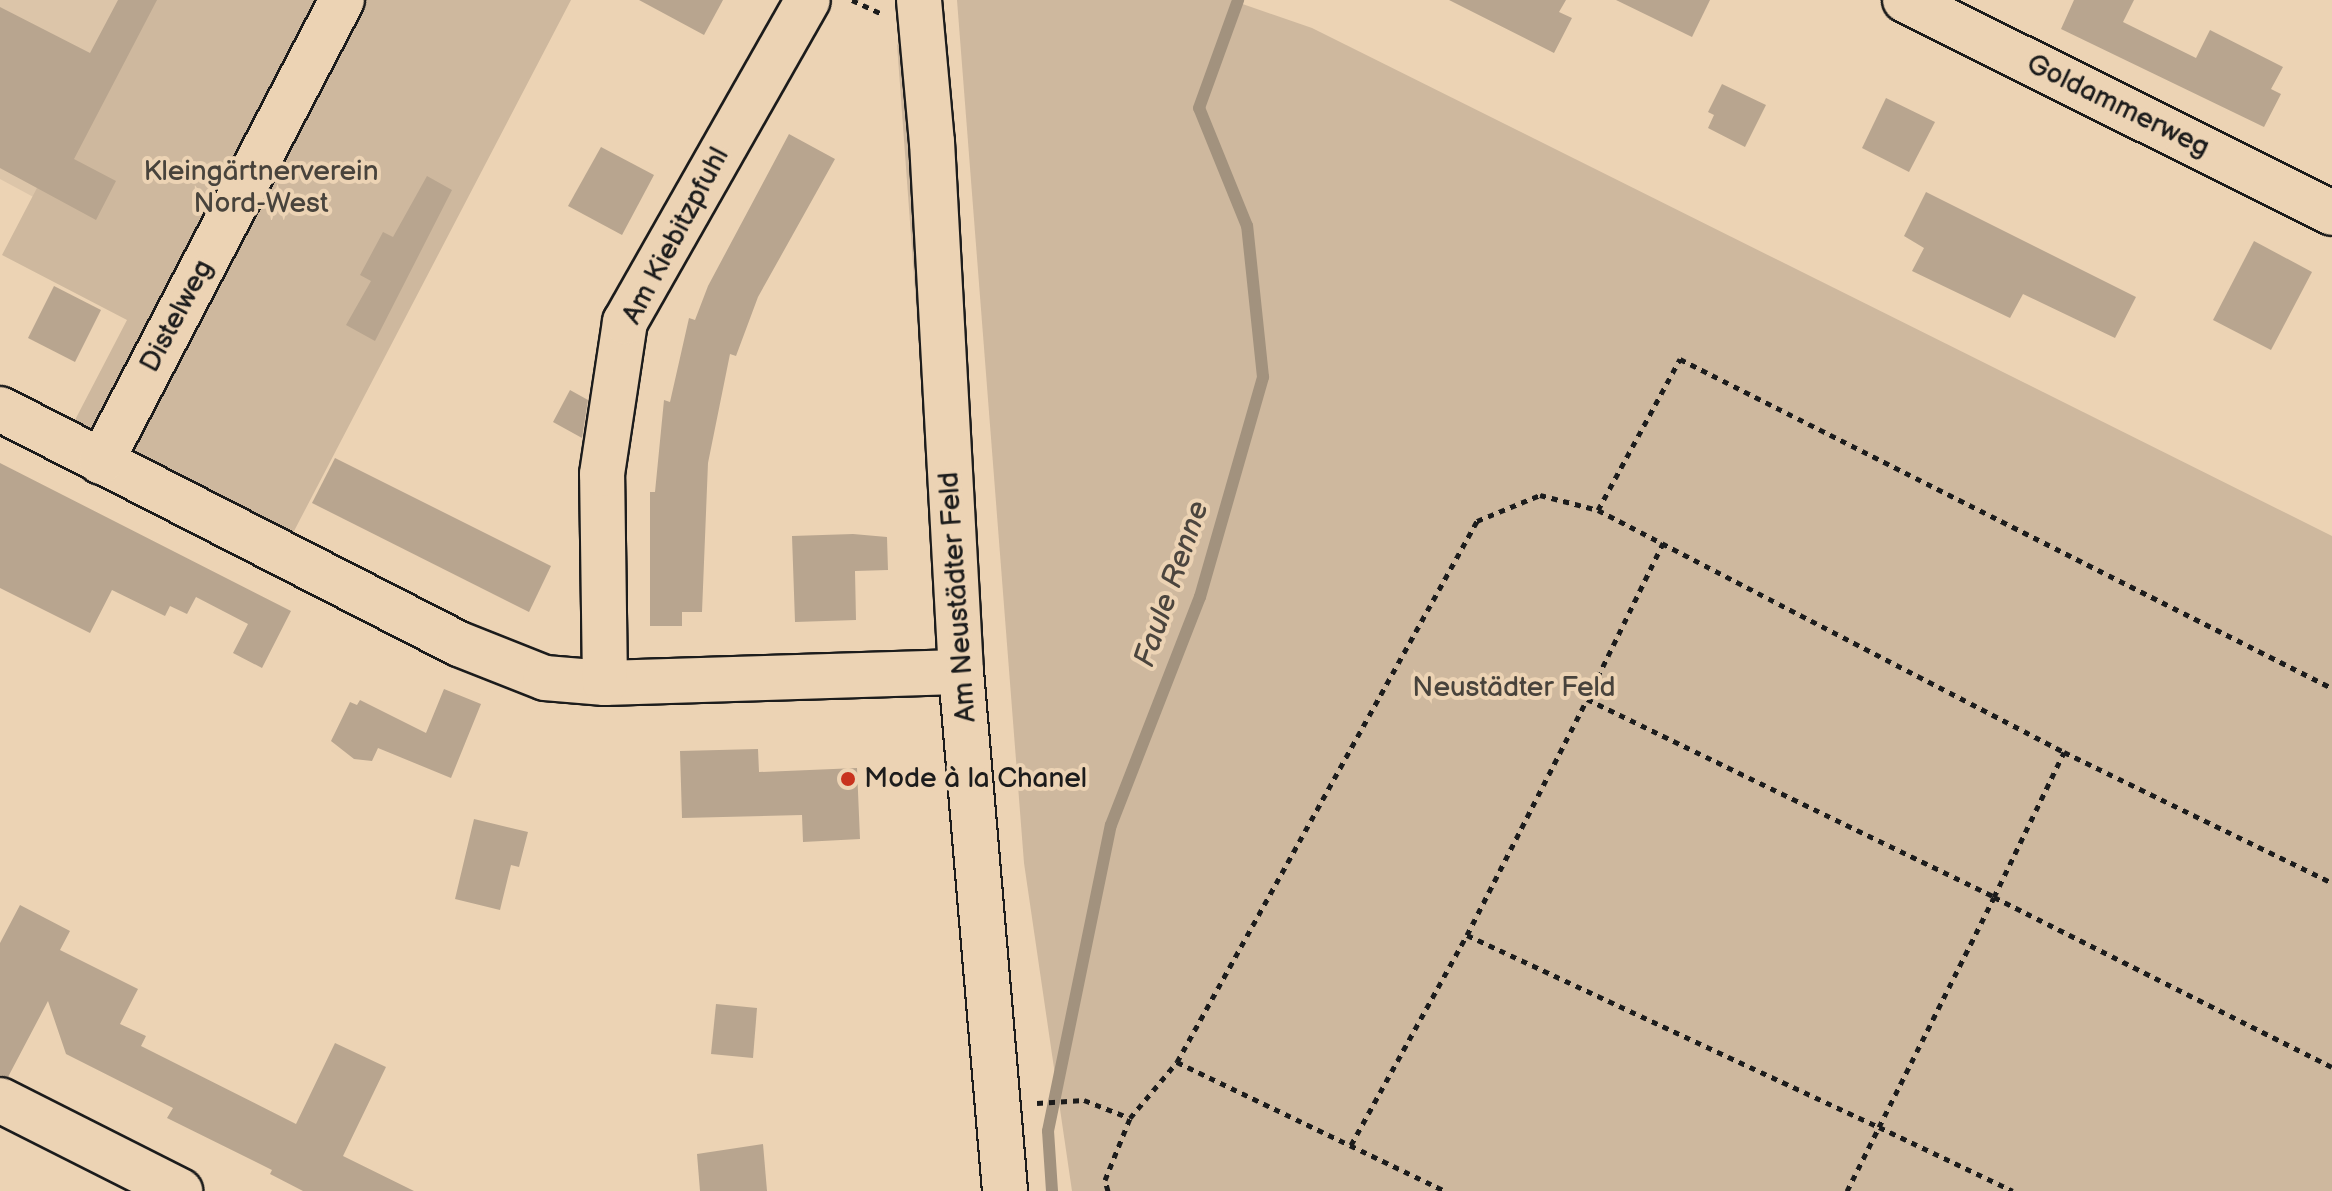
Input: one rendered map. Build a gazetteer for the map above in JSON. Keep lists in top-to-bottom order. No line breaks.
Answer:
{"streets":{"street":["Goldammerweg","Am Kiebitzpfuhl","Distelweg","Am Neustädter Feld"]},"water":["Faule Renne"],"parks":["Kleingärtnerverein Nord-West","Neustädter Feld"],"places":["Mode à la Chanel"]}
